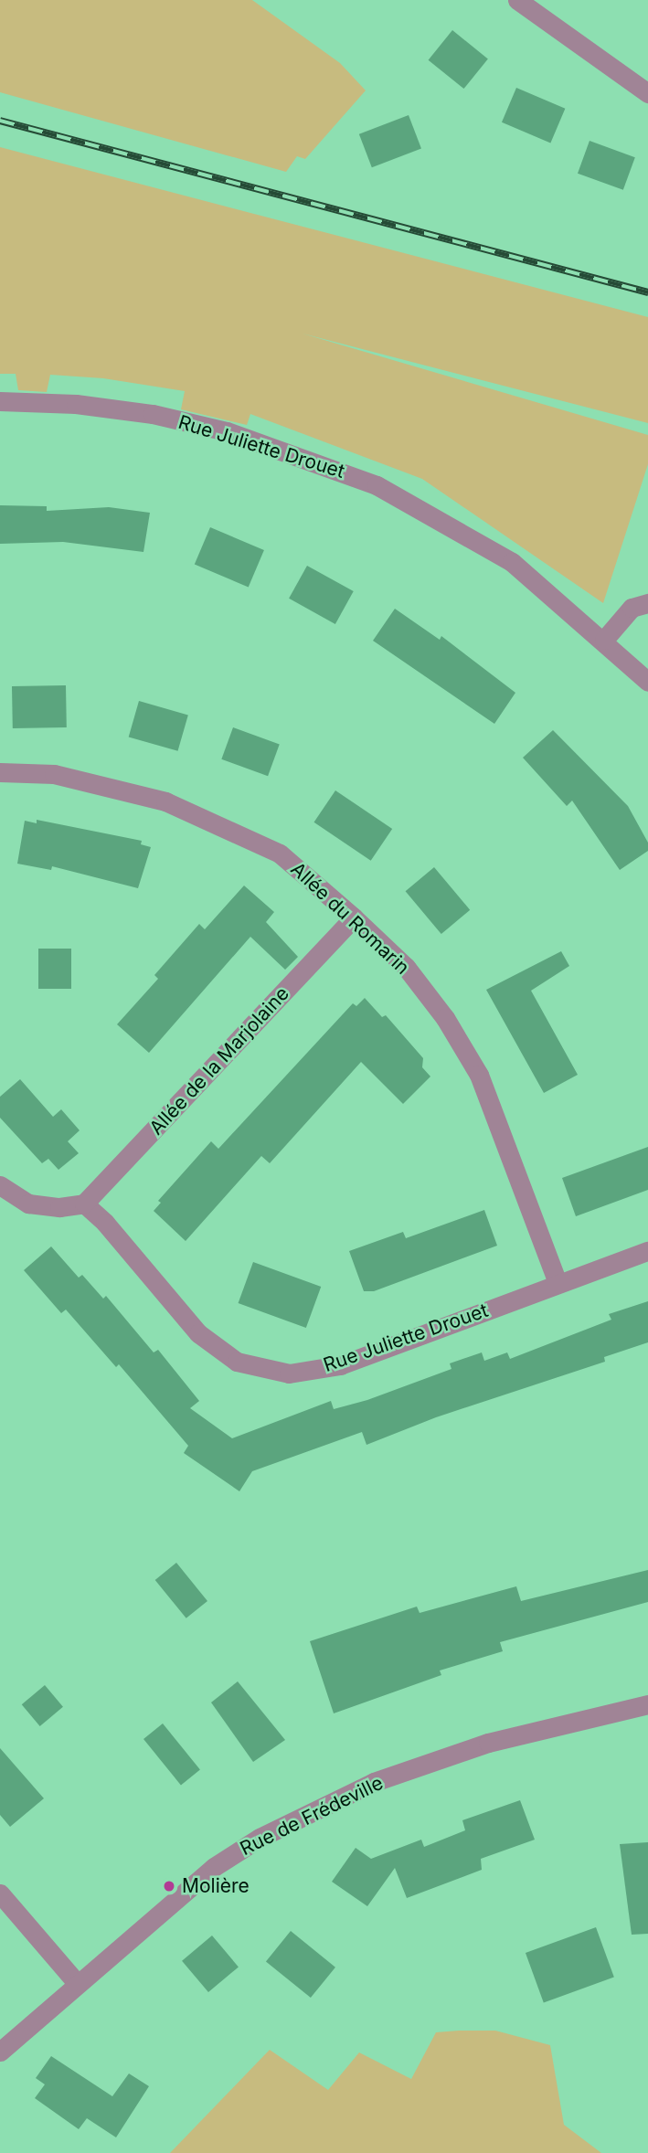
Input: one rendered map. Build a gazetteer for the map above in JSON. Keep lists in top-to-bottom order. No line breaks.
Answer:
{"streets":{"street":["Rue Juliette Drouet","Allée du Romarin","Allée de la Marjolaine","Rue de Frédeville"]},"crossings":[["Rue Juliette Drouet","Allée du Romarin"],["Rue Juliette Drouet","Allée de la Marjolaine"],["Allée du Romarin","Allée de la Marjolaine"]],"places":["Molière"]}
